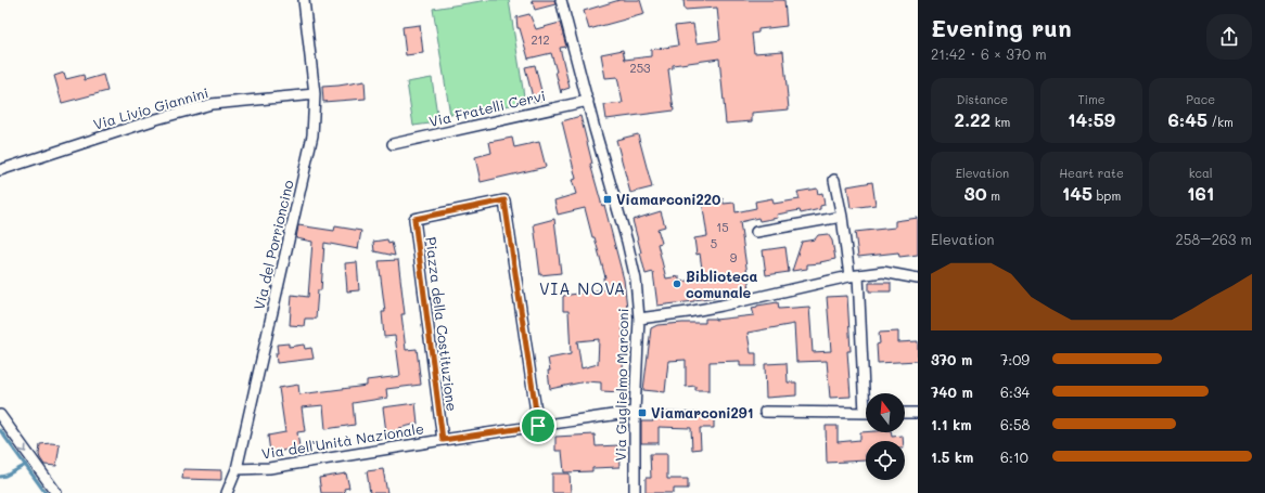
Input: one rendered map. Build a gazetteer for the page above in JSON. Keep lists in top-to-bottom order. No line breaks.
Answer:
{"streets":{"street":["Via Livio Giannini","Via Fratelli Cervi","Via del Porrioncino","Piazza della Costituzione","Via Guglielmo Marconi","Via dell'Unità Nazionale"]},"crossings":[["Via Livio Giannini","Via del Porrioncino"],["Via Fratelli Cervi","Via Guglielmo Marconi"],["Via del Porrioncino","Via dell'Unità Nazionale"],["Piazza della Costituzione","Via dell'Unità Nazionale"],["Via Guglielmo Marconi","Via dell'Unità Nazionale"]],"districts":["VIA NOVA"],"places":{"transit":["Viamarconi220","Viamarconi291"],"other":["Biblioteca comunale"]},"house_numbers":["212","253","15","5","9"],"north":"top","page":{"heading":["Evening run","21:42 · 6 × 370 m"],"stats":[["Distance","2.22 km"],["Time","14:59"],["Pace","6:45 /km"],["Elevation","30 m"],["Heart rate","145 bpm"],["kcal","161"]],"chart":["Elevation","258–263 m"],"list":[{"name":"370 m","note":"7:09"},{"name":"740 m","note":"6:34"},{"name":"1.1 km","note":"6:58"},{"name":"1.5 km","note":"6:10"}]}}
